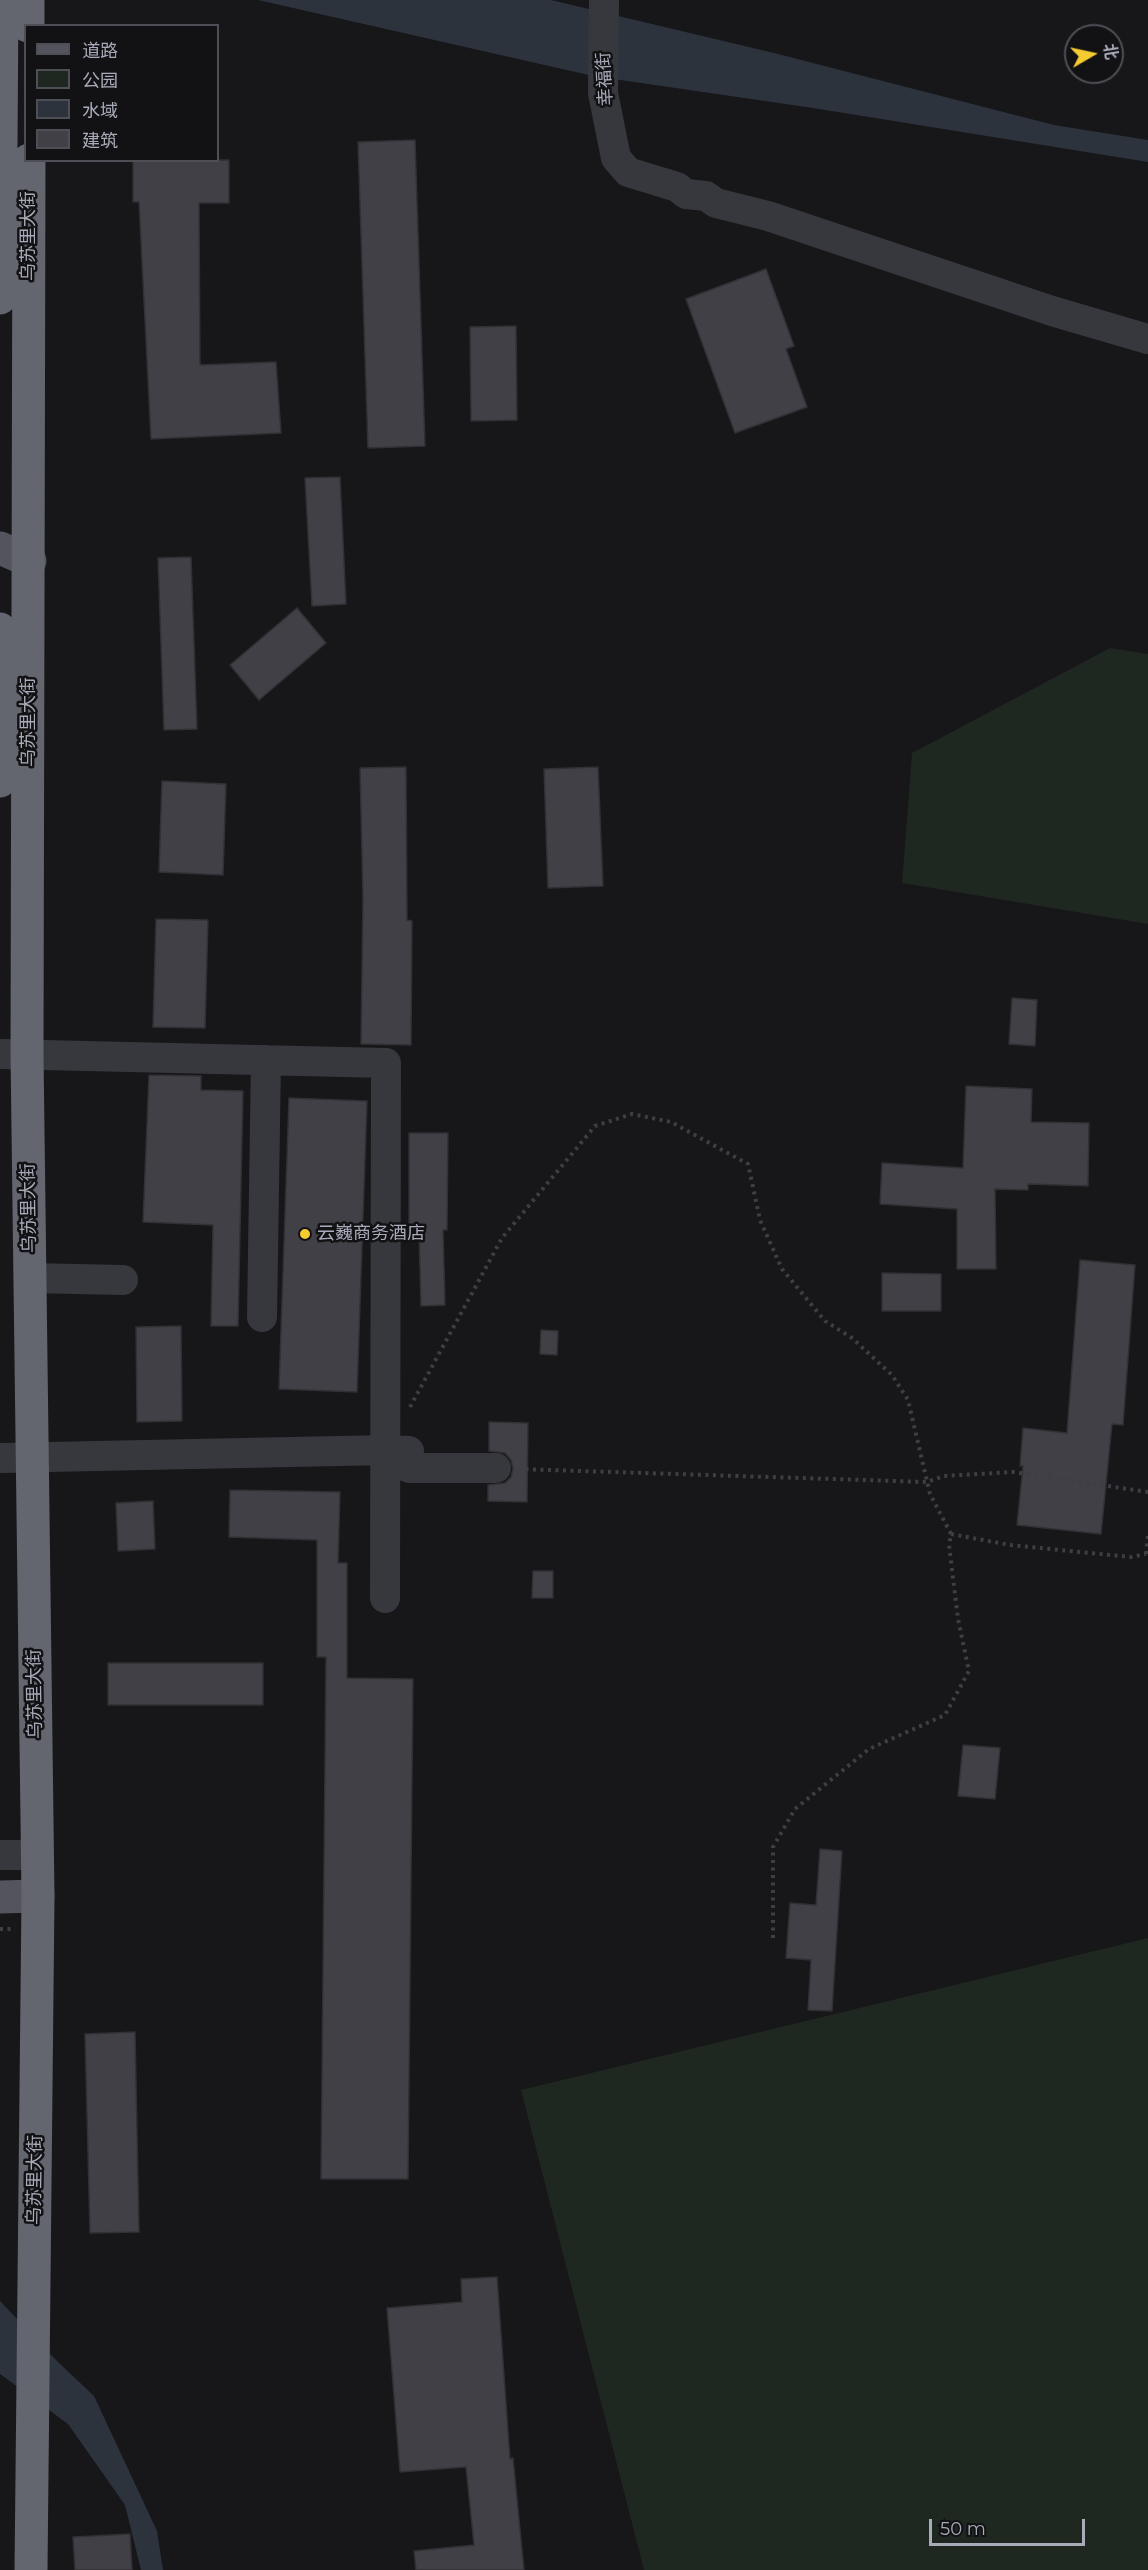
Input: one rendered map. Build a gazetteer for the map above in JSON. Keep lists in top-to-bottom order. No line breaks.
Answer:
{"streets":{"highway":["乌苏里大街"],"street":["幸福街"]},"places":["云巍商务酒店"],"legend":["道路","公园","水域","建筑"],"scale_bar":"50 m","north":"right"}
